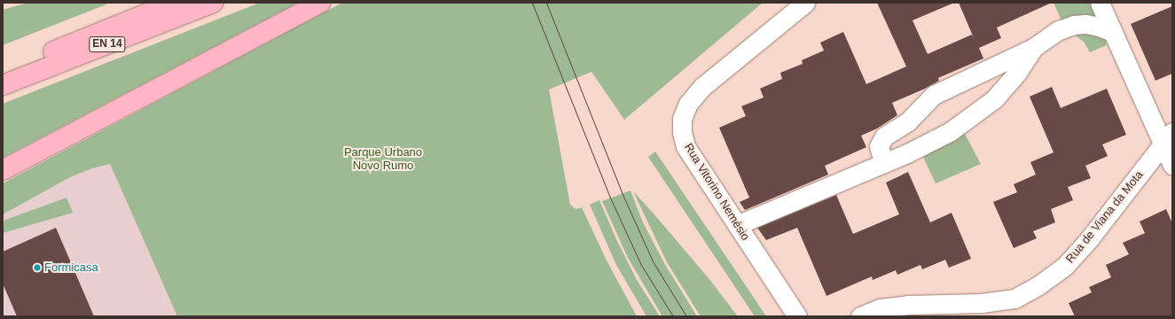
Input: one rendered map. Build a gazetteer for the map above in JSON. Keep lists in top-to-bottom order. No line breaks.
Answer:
{"streets":{"highway":["EN 14"],"street":["Rua Vitorino Nemésio","Rua de Viana da Mota"]},"parks":["Parque Urbano Novo Rumo"],"places":["Formicasa"]}
